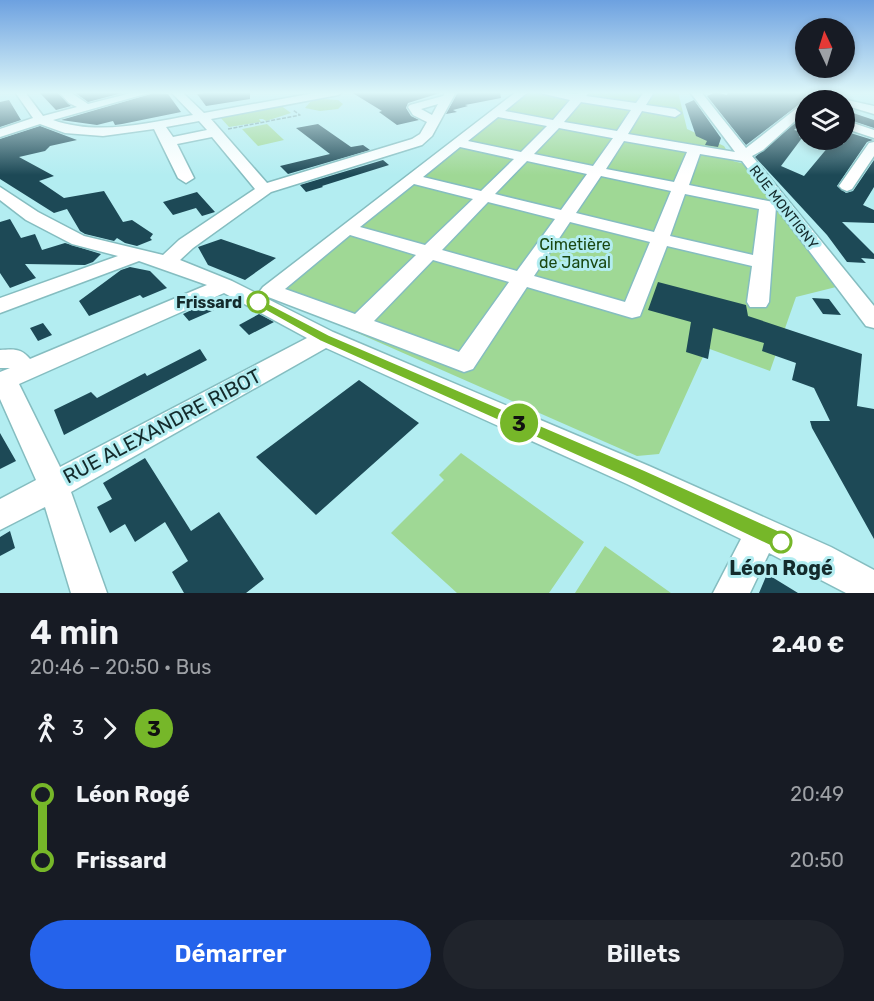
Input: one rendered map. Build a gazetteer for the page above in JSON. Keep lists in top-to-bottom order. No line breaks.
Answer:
{"streets":{"street":["RUE MONTIGNY","RUE ALEXANDRE RIBOT"]},"parks":["Cimetière de Janval"],"places":["Frissard","Léon Rogé"],"lines":["bus line 3"],"north":"top","page":{"on_map":"3","heading":["4 min","20:46 – 20:50 · Bus","2.40 €"],"legs":["3","3"],"list":[{"name":"Léon Rogé","value":"20:49"},{"name":"Frissard","value":"20:50"}],"buttons":["Démarrer","Billets"]}}
